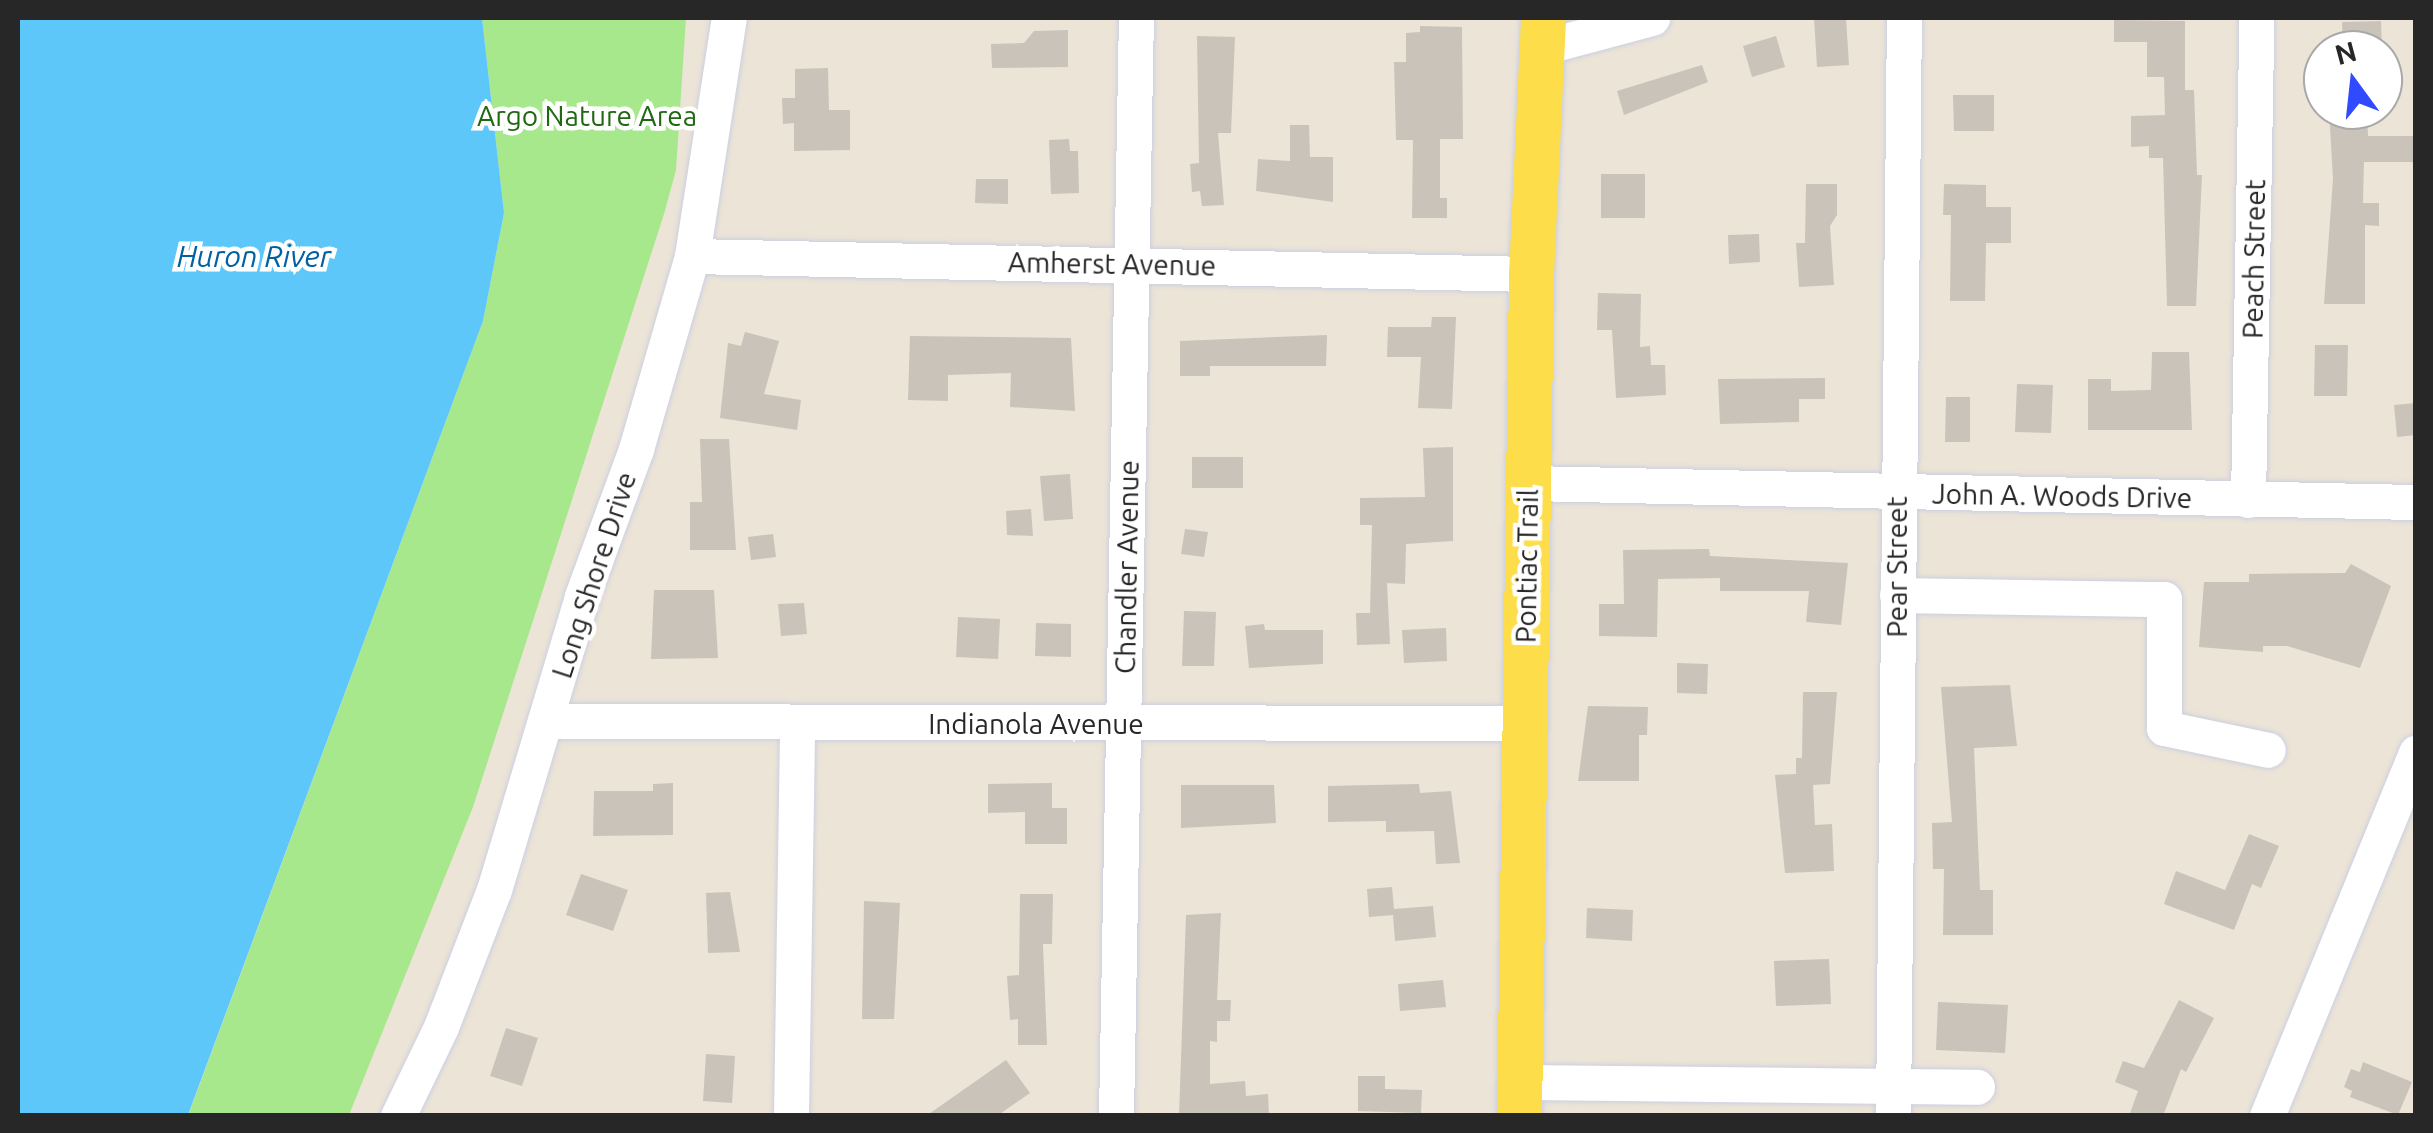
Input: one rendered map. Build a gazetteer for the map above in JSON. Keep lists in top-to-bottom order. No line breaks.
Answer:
{"streets":{"main road":["Pontiac Trail"],"street":["Peach Street","Amherst Avenue","John A. Woods Drive","Chandler Avenue","Pear Street","Long Shore Drive","Indianola Avenue"]},"crossings":[["Peach Street","John A. Woods Drive"],["Amherst Avenue","Pontiac Trail"],["Amherst Avenue","Chandler Avenue"],["Amherst Avenue","Long Shore Drive"],["John A. Woods Drive","Pontiac Trail"],["John A. Woods Drive","Pear Street"],["Pontiac Trail","Indianola Avenue"],["Chandler Avenue","Indianola Avenue"],["Long Shore Drive","Indianola Avenue"]],"water":["Huron River"],"parks":["Argo Nature Area"],"north":"top"}
